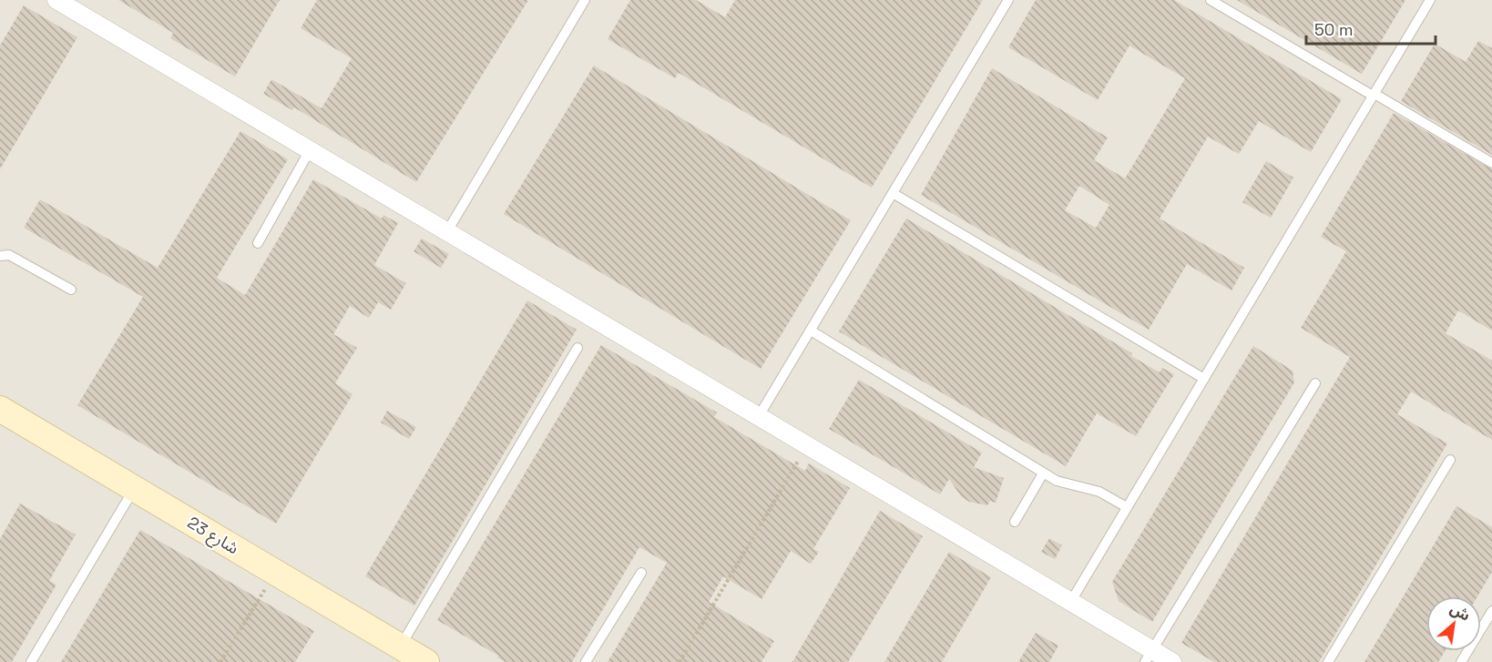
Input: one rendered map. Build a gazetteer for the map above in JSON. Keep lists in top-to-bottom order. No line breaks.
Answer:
{"streets":{"street":["شارع 23"]},"scale_bar":"50 m","north":"top right"}
